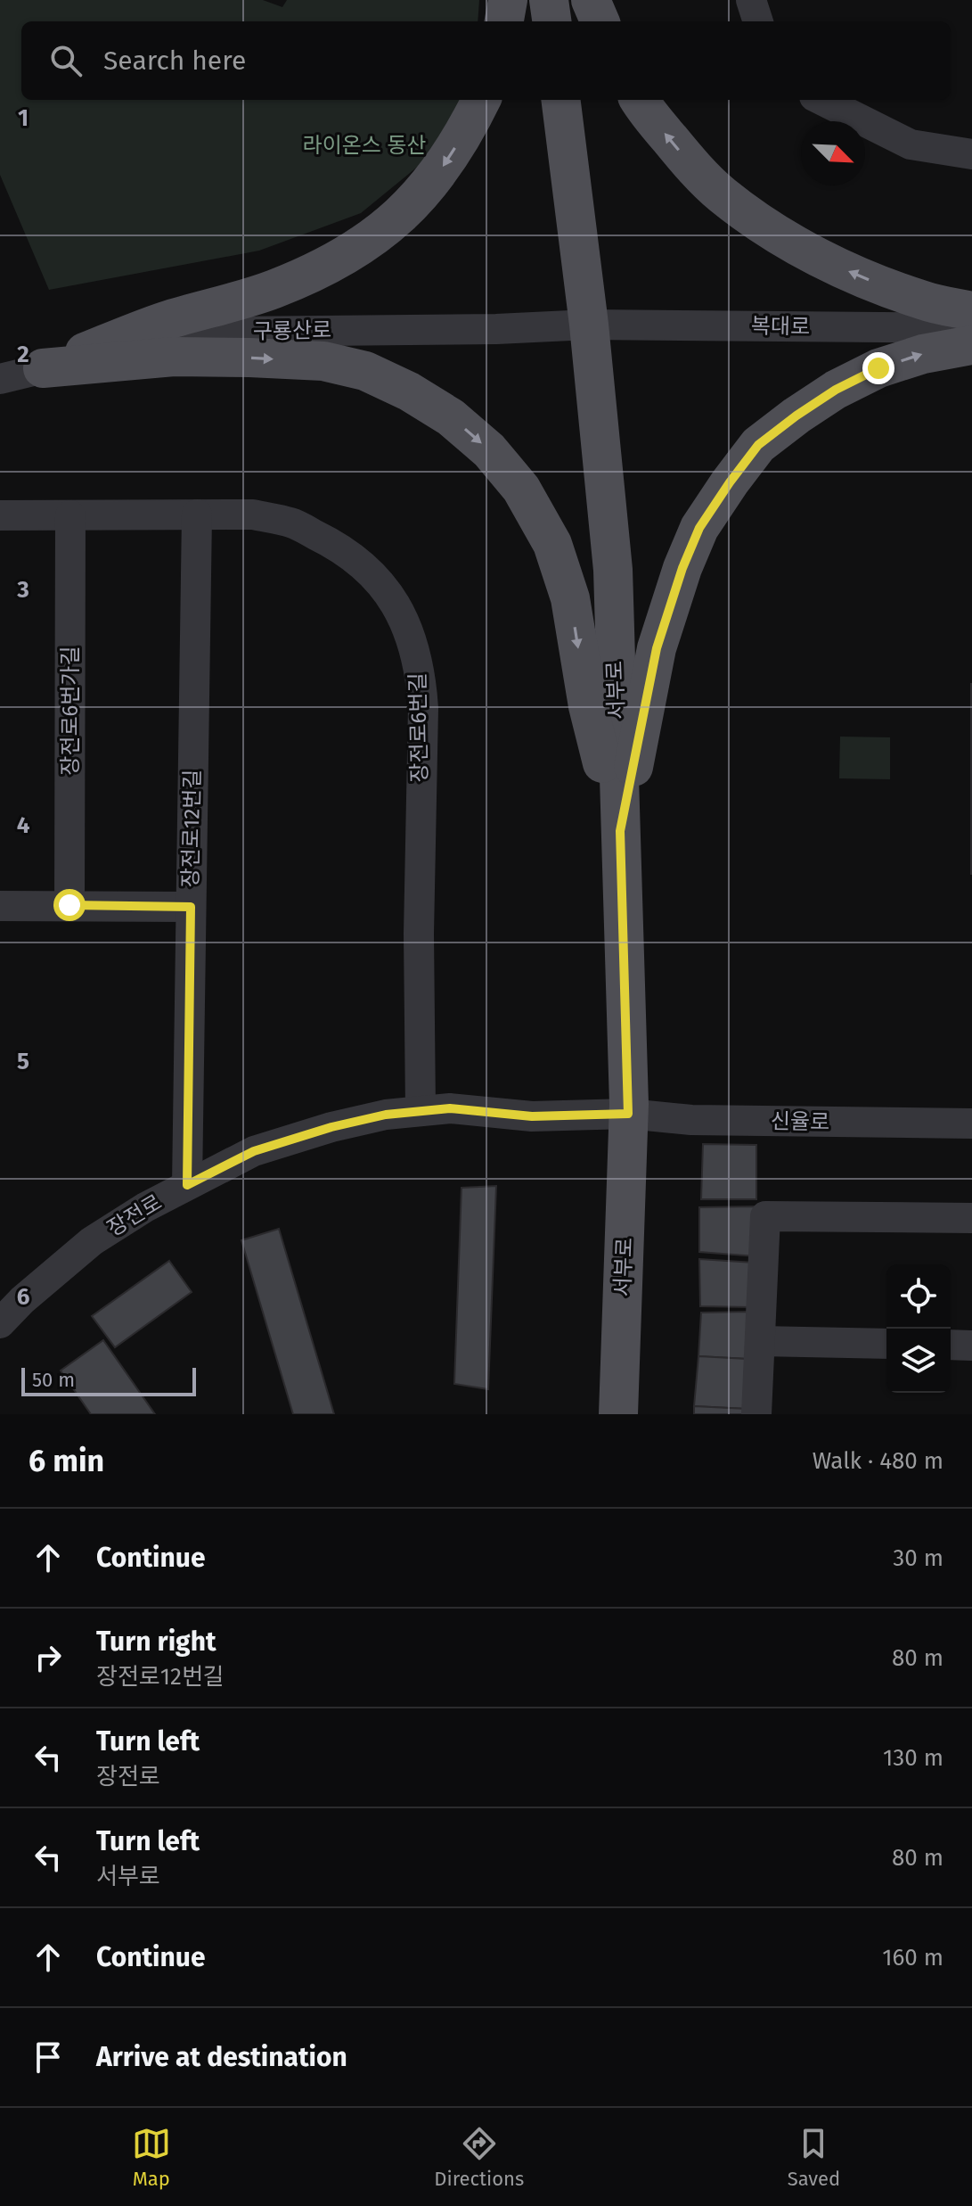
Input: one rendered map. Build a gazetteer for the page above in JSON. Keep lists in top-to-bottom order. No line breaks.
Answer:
{"streets":{"main road":["서부로"],"street":["복대로","구룡산로","장전로6번가길","장전로6번길","장전로12번길","신율로","장전로"]},"crossings":[["복대로","구룡산로"],["복대로","서부로"],["구룡산로","서부로"],["서부로","신율로"],["서부로","장전로"],["장전로6번가길","장전로6번길"],["장전로6번길","장전로12번길"],["장전로6번길","장전로"],["장전로12번길","장전로"],["신율로","장전로"]],"parks":["라이온스 동산"],"scale_bar":"50 m","north":"bottom right","page":{"search":"Search here","scale":"50 m","heading":["6 min","Walk · 480 m"],"list":[["Continue","30 m"],["Turn right","장전로12번길","80 m"],["Turn left","장전로","130 m"],["Turn left","서부로","80 m"],["Continue","160 m"],"Arrive at destination"],"nav":["Map","Directions","Saved"]},"grid":{"rows":["1","2","3","4","5","6"]}}
